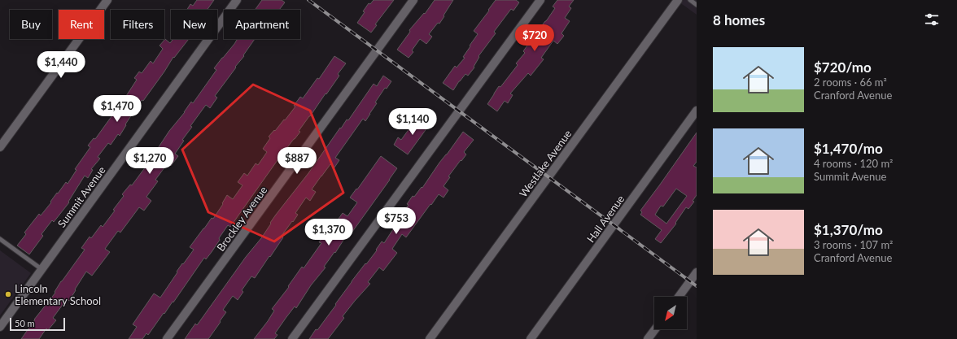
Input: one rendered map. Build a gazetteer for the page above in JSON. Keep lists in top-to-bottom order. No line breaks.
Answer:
{"streets":{"street":["Westlake Avenue","Summit Avenue","Brockley Avenue","Hall Avenue"]},"places":["Lincoln Elementary School"],"scale_bar":"50 m","north":"bottom left","page":{"heading":"8 homes","chip":["Buy","Rent","Filters","New","Apartment"],"price":["$720","$1,440","$1,470","$1,140","$1,270","$887","$753","$1,370"],"list":[{"name":"$720/mo","note":"2 rooms · 66 m² · Cranford Avenue"},{"name":"$1,470/mo","note":"4 rooms · 120 m² · Summit Avenue"},{"name":"$1,370/mo","note":"3 rooms · 107 m² · Cranford Avenue"}],"scale":"50 m"}}
